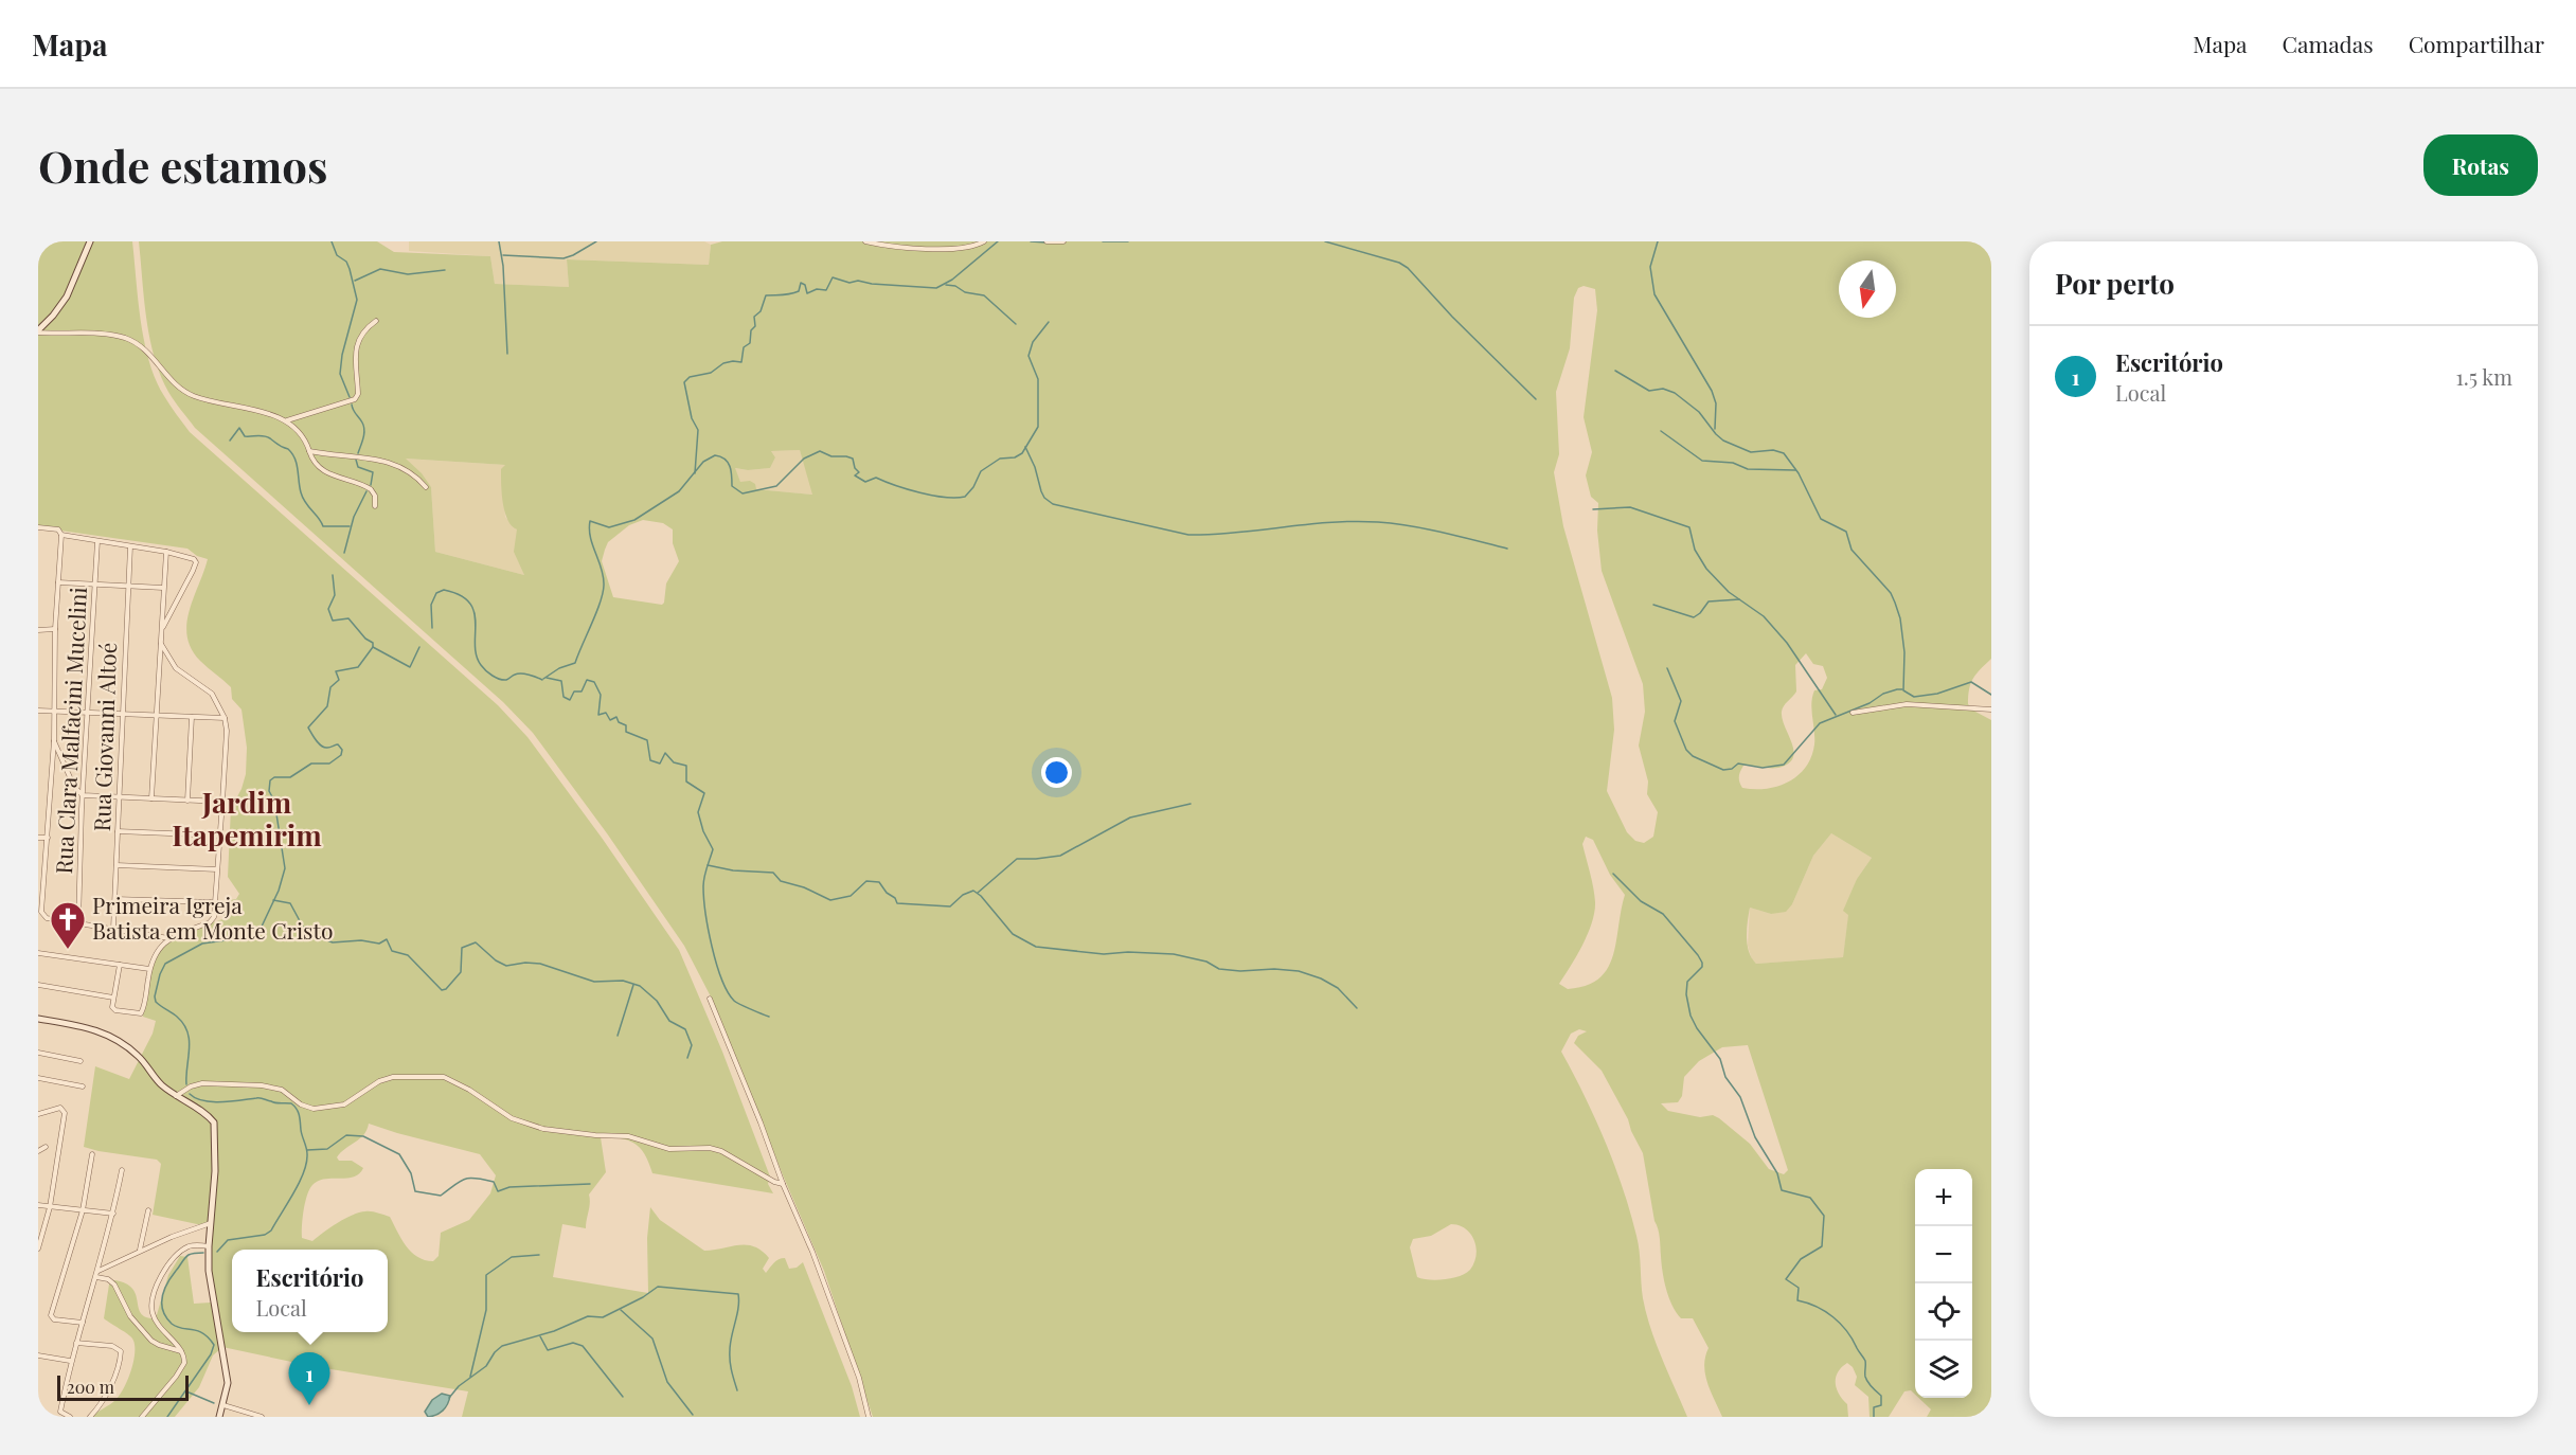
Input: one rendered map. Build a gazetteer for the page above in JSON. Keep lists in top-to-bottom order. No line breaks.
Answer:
{"streets":{"street":["Rua Clara Malfacini Mucelini","Rua Giovanni Altoé"]},"districts":["Jardim Itapemirim"],"places":{"church":["Primeira Igreja Batista em Monte Cristo"]},"scale_bar":"200 m","north":"bottom","page":{"header":"Mapa","nav":["Mapa","Camadas","Compartilhar"],"buttons":"Rotas","title":"Onde estamos","heading":"Por perto","list":[{"mark":"1","name":"Escritório","note":"Local","value":"1.5 km"}],"map_buttons":["+","−"],"popup":["Escritório","Local"],"pins":"1","scale":"200 m"}}
